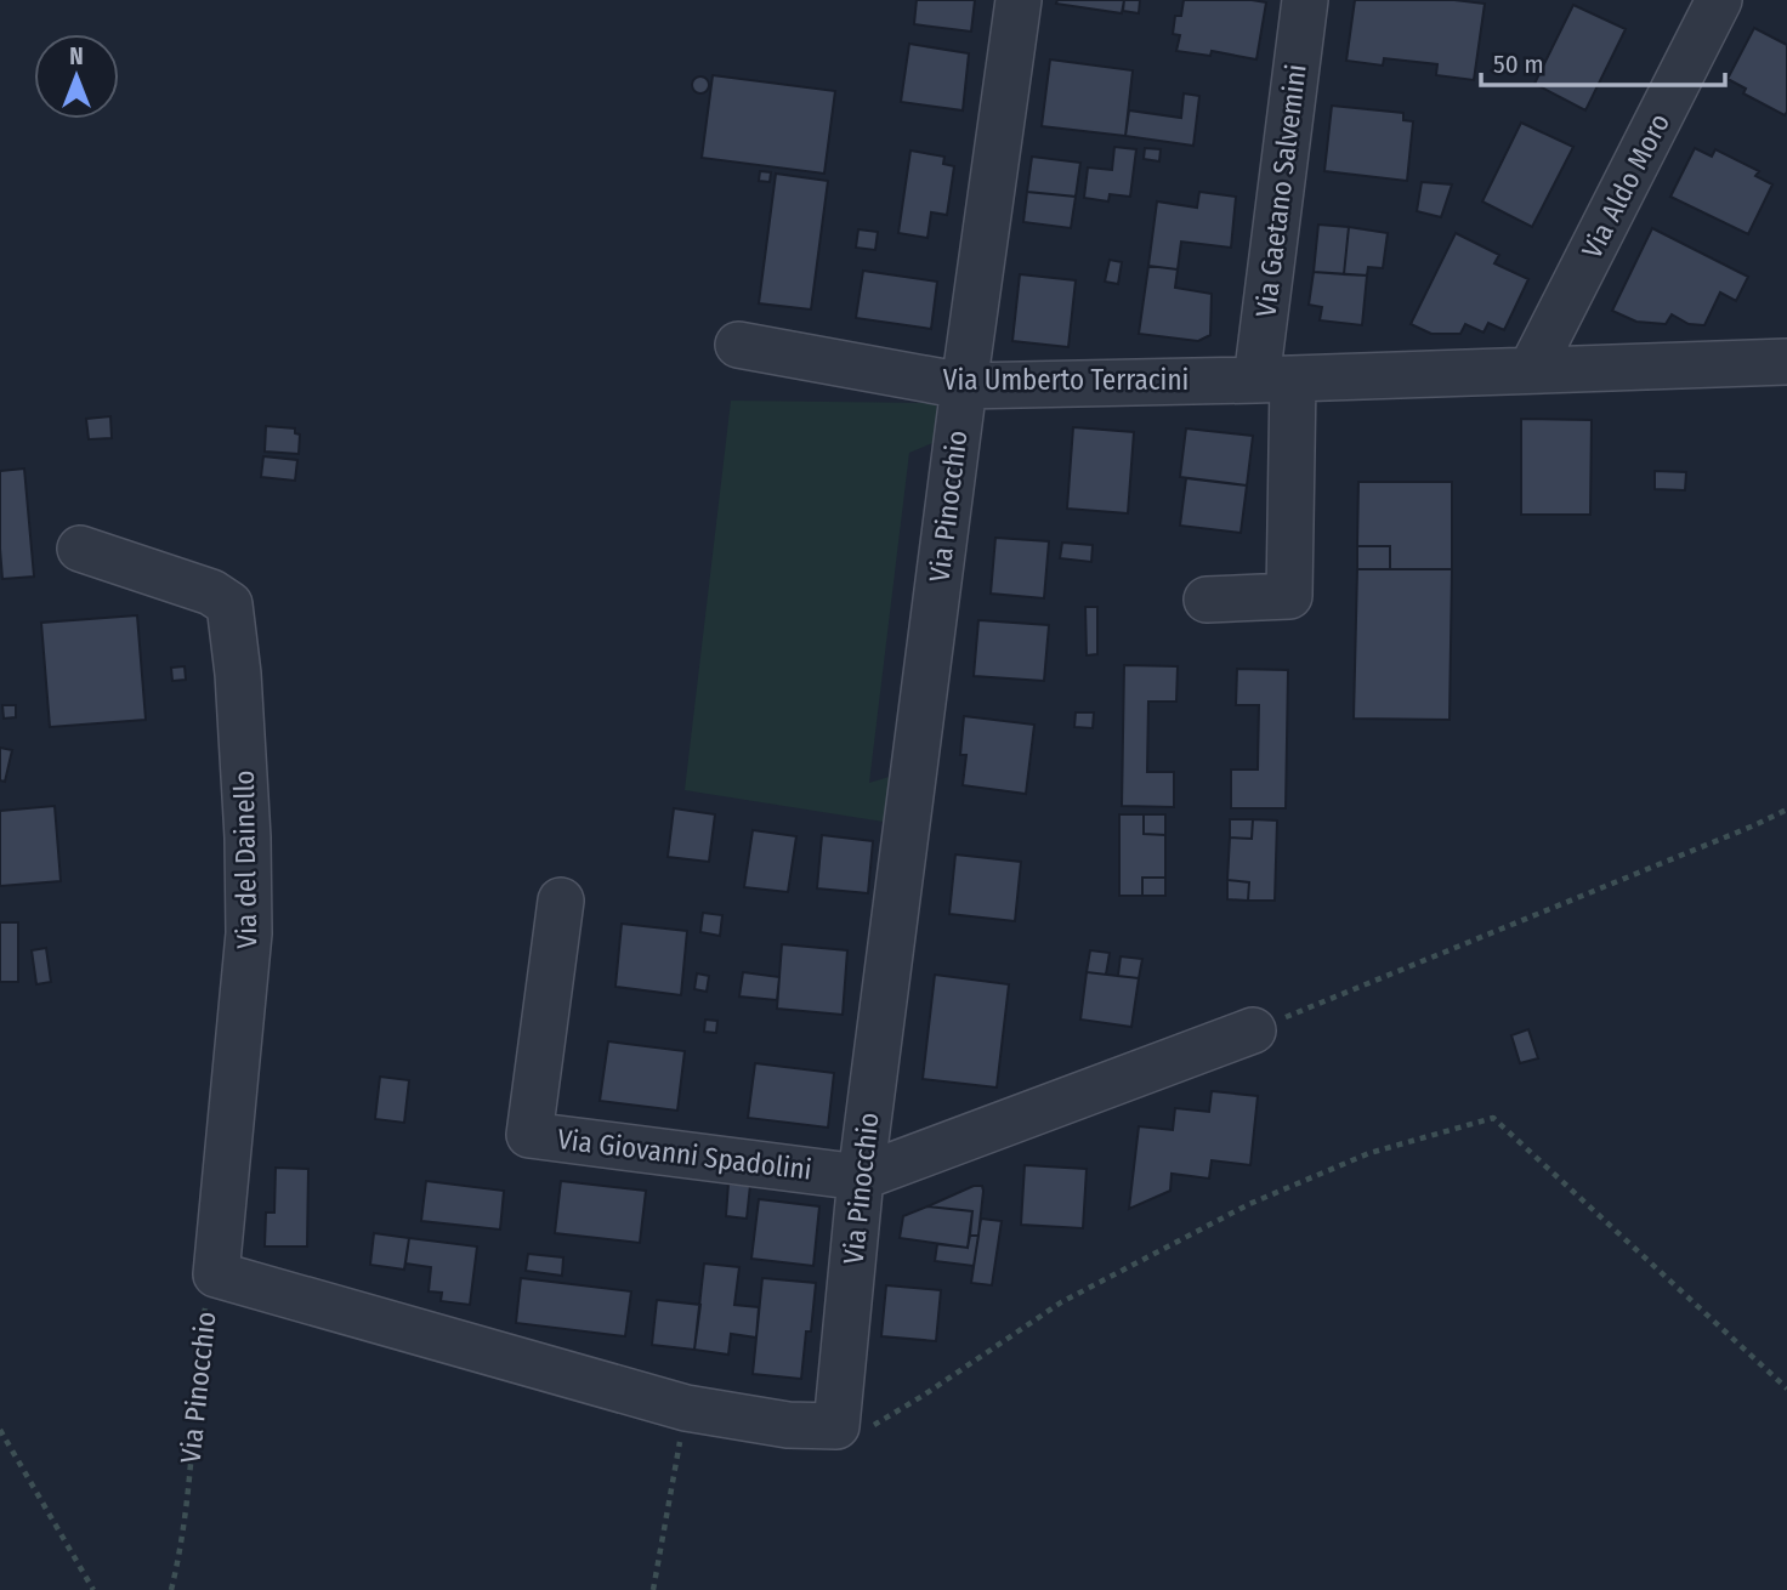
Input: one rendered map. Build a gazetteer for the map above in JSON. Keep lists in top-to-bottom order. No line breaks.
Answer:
{"streets":{"street":["Via Aldo Moro","Via Gaetano Salvemini","Via Umberto Terracini","Via Pinocchio","Via del Dainello","Via Giovanni Spadolini"]},"crossings":[["Via Aldo Moro","Via Umberto Terracini"],["Via Gaetano Salvemini","Via Umberto Terracini"],["Via Umberto Terracini","Via Pinocchio"],["Via Pinocchio","Via del Dainello"],["Via Pinocchio","Via Giovanni Spadolini"]],"scale_bar":"50 m","north":"top"}
